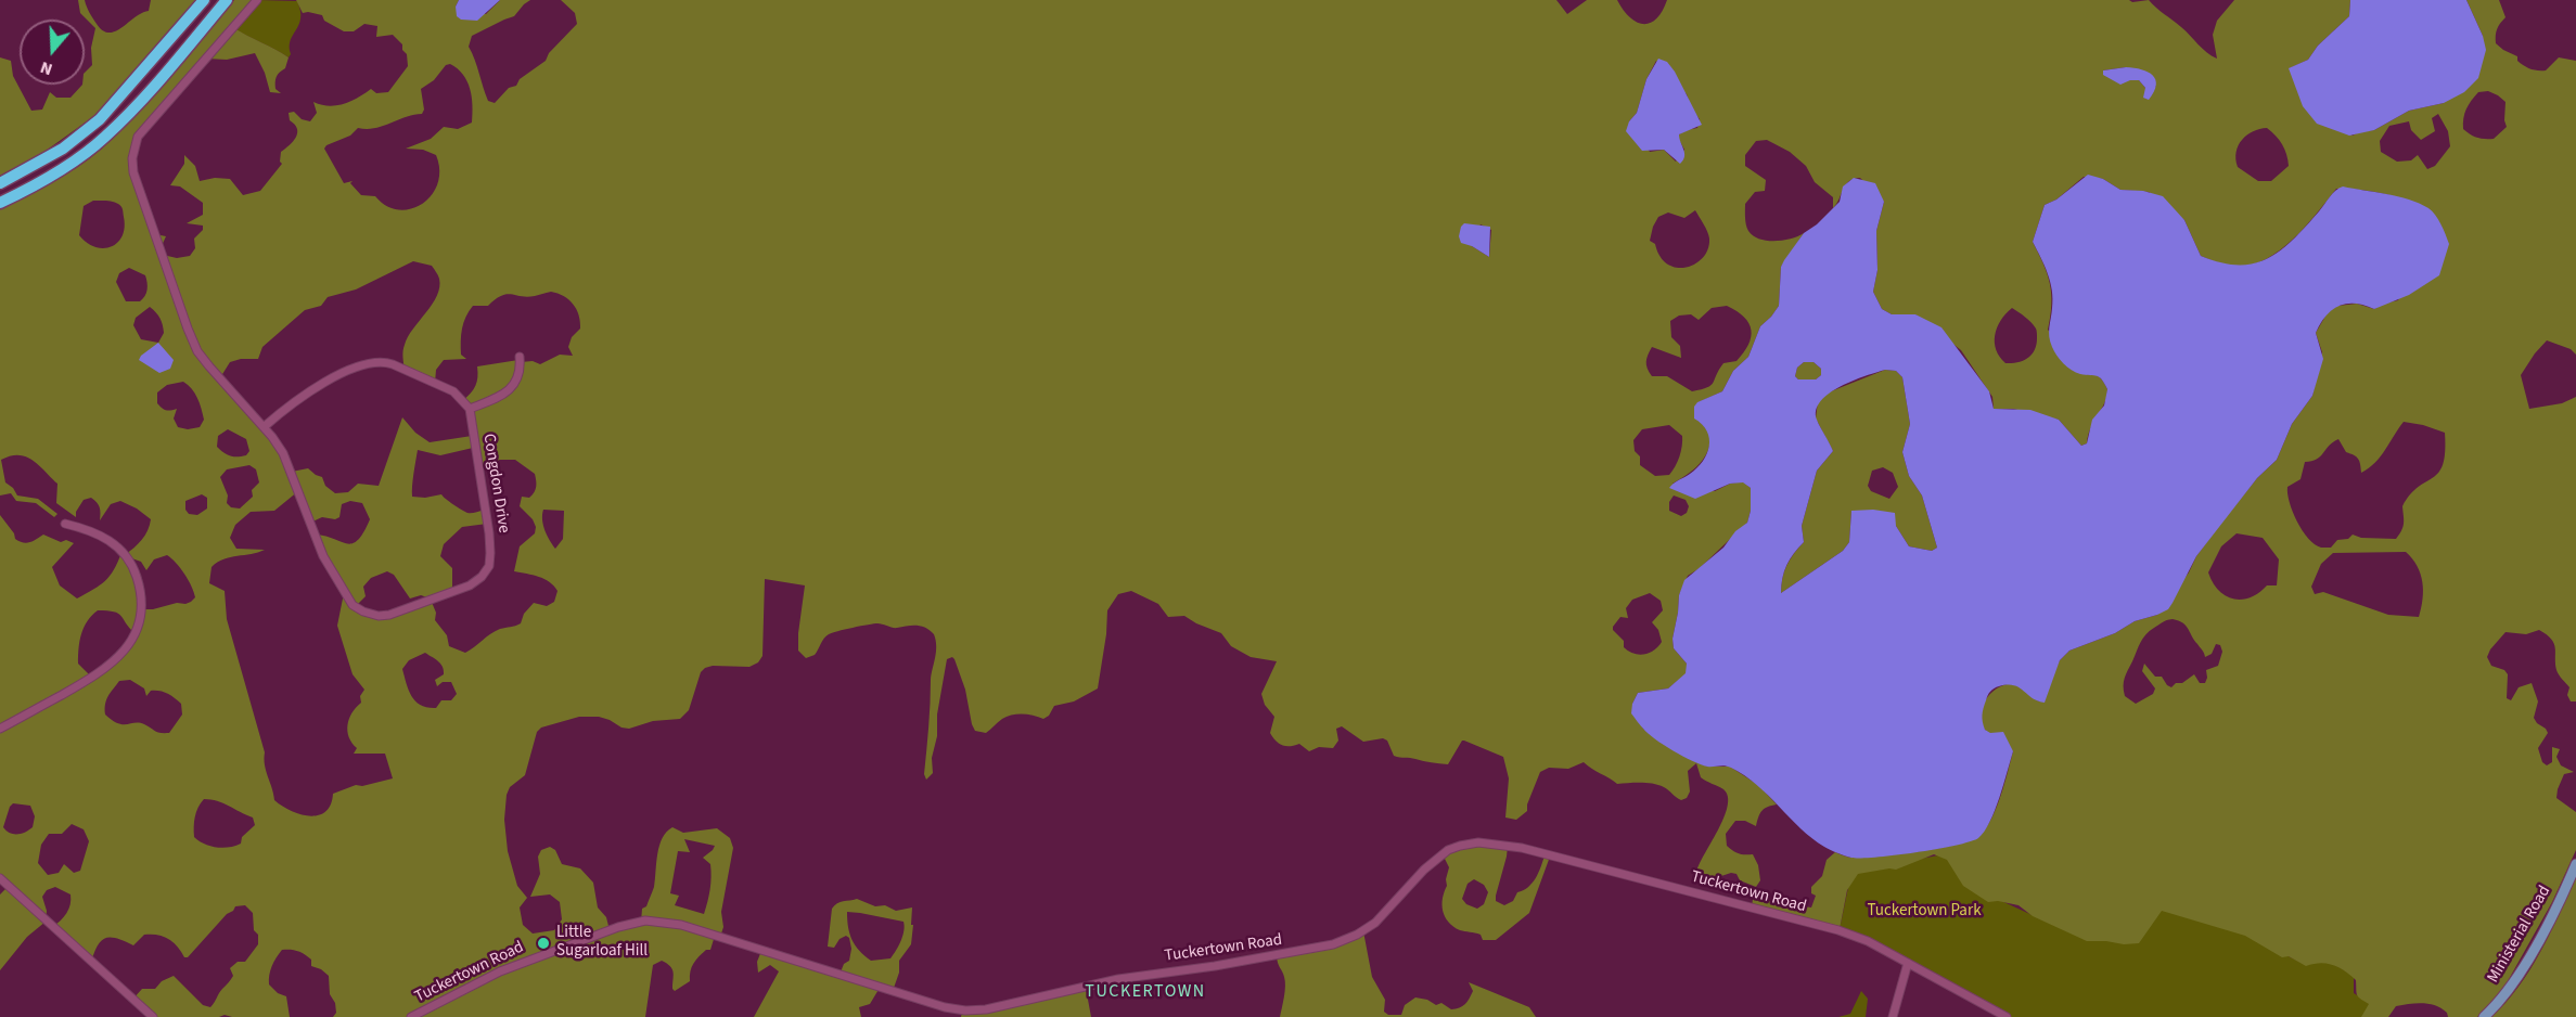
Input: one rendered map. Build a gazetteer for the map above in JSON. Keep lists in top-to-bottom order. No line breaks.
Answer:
{"streets":{"main road":["Ministerial Road"],"street":["Congdon Drive","Tuckertown Road"]},"districts":["TUCKERTOWN"],"parks":["Tuckertown Park"],"places":["Little Sugarloaf Hill"],"north":"bottom"}
